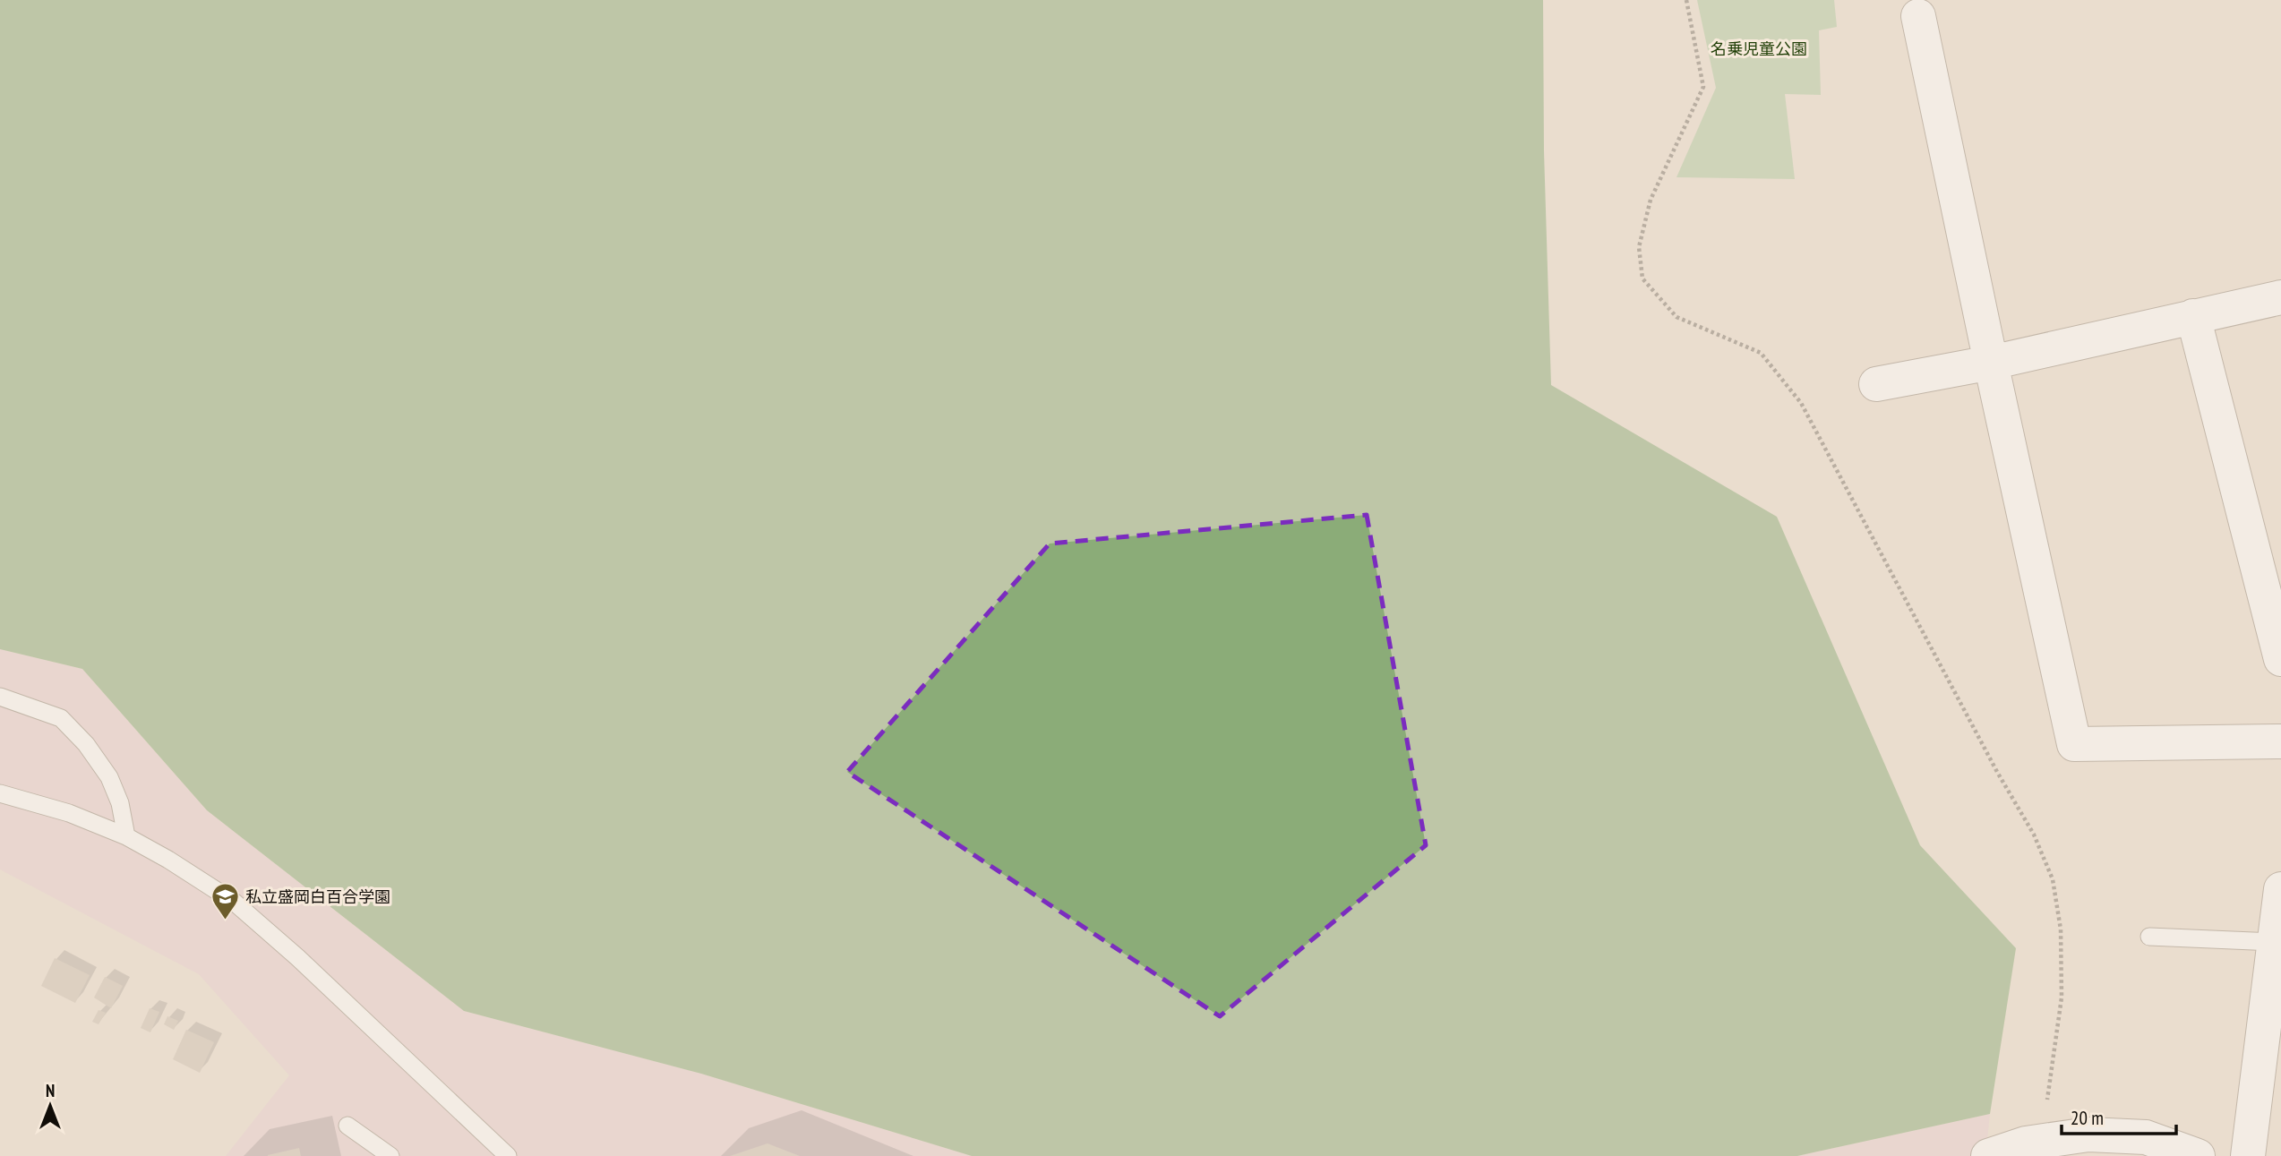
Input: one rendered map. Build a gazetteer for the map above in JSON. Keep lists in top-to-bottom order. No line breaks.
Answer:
{"parks":["名乗児童公園"],"places":{"school or university":["私立盛岡白百合学園"]},"scale_bar":"20 m","north":"top"}
